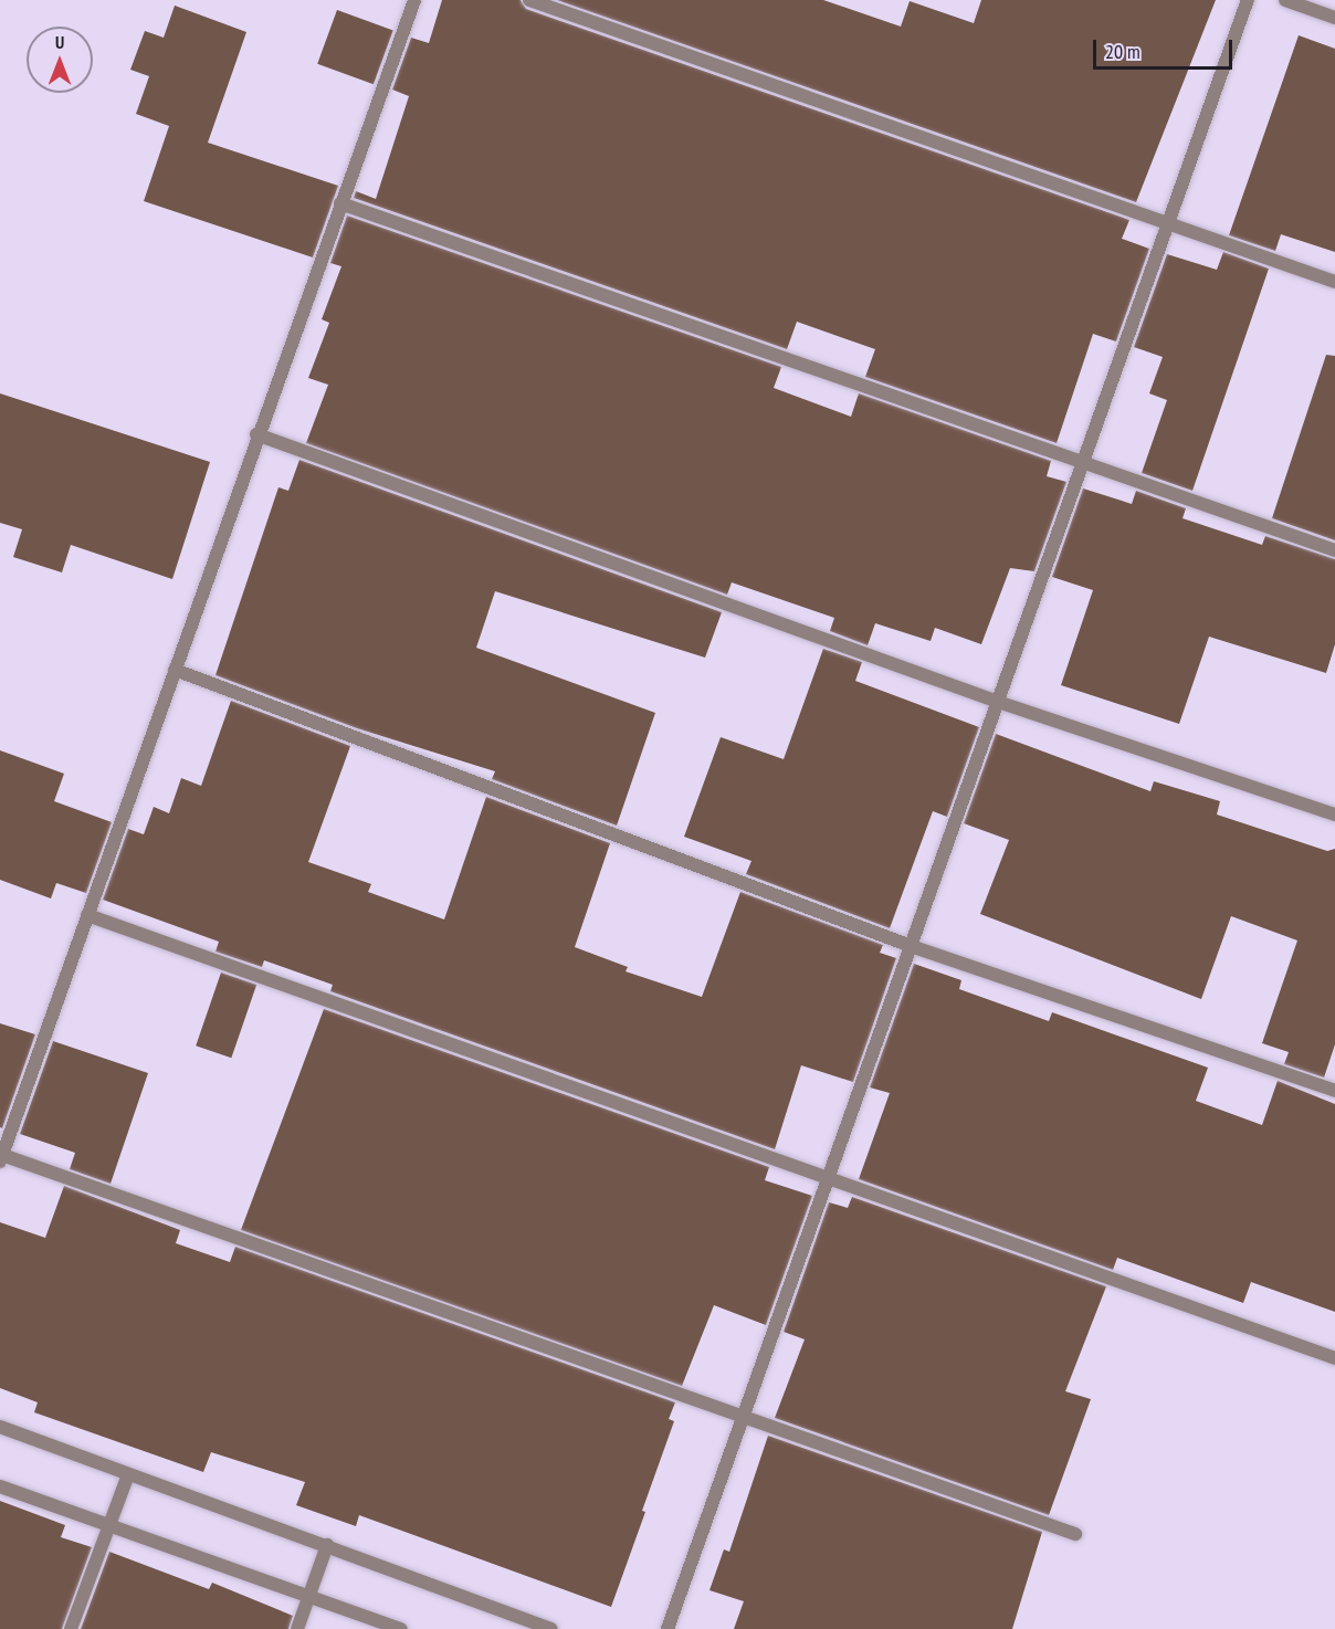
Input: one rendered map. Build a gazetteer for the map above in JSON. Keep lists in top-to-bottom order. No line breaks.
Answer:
{"scale_bar":"20 m","north":"top"}
